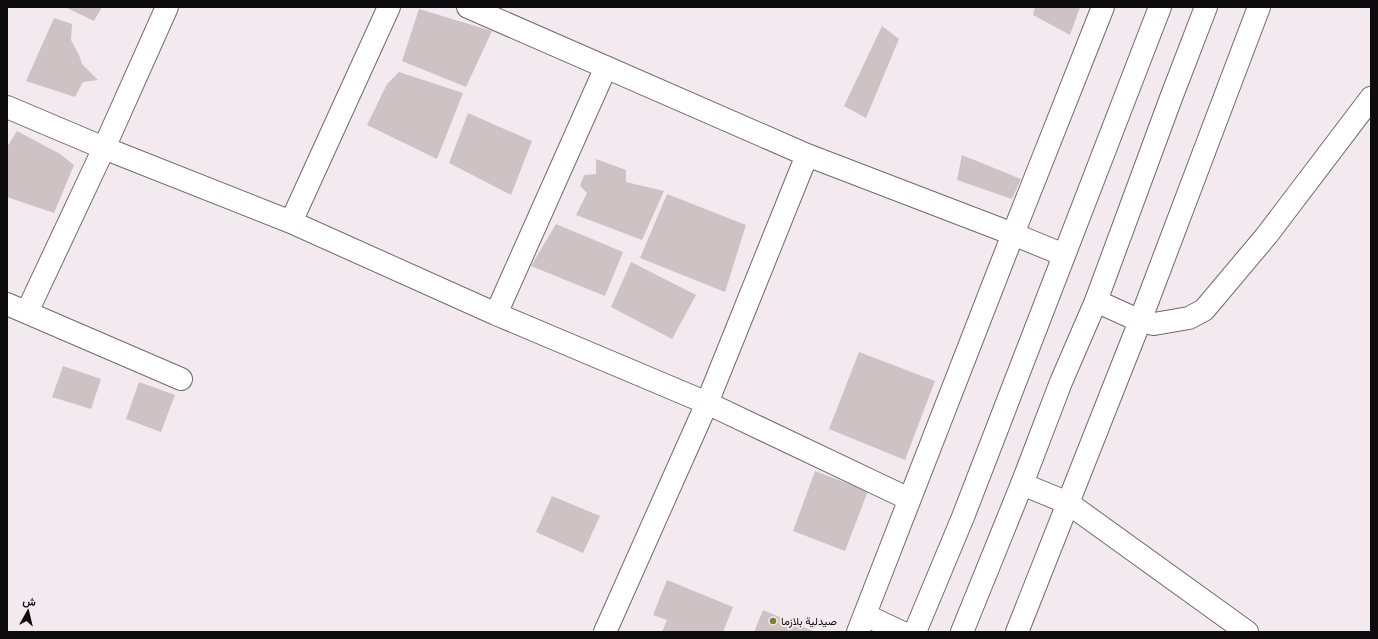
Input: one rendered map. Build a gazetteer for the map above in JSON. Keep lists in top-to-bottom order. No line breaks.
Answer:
{"places":["صيدلية بلازما"],"north":"top"}
